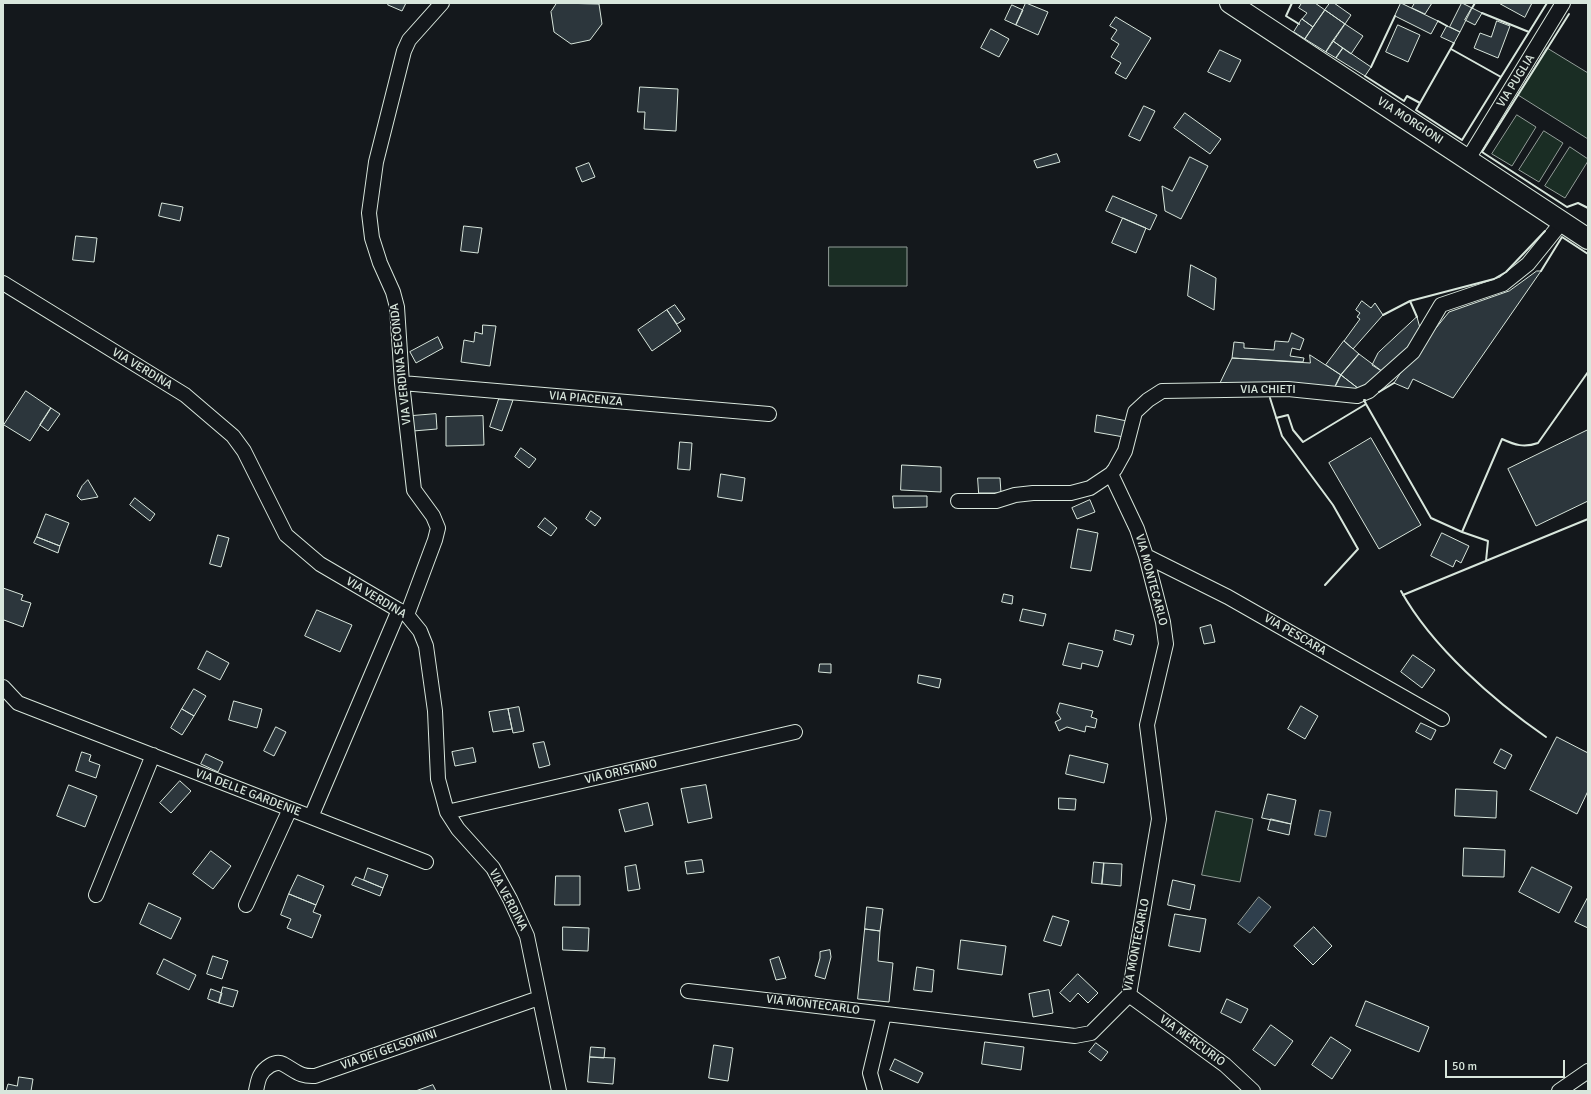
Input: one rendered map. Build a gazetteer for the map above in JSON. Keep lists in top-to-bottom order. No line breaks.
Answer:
{"streets":{"main road":["VIA MORGIONI"],"street":["VIA PUGLIA","VIA VERDINA SECONDA","VIA VERDINA","VIA CHIETI","VIA PIACENZA","VIA MONTECARLO","VIA PESCARA","VIA ORISTANO","VIA DELLE GARDENIE","VIA MERCURIO","VIA DEI GELSOMINI"]},"crossings":[["VIA PUGLIA","VIA MORGIONI"],["VIA MORGIONI","VIA CHIETI"],["VIA VERDINA SECONDA","VIA VERDINA"],["VIA VERDINA SECONDA","VIA PIACENZA"],["VIA VERDINA SECONDA","VIA DELLE GARDENIE"],["VIA VERDINA","VIA ORISTANO"],["VIA VERDINA","VIA DELLE GARDENIE"],["VIA VERDINA","VIA DEI GELSOMINI"],["VIA CHIETI","VIA MONTECARLO"],["VIA MONTECARLO","VIA PESCARA"],["VIA MONTECARLO","VIA MERCURIO"]],"scale_bar":"50 m"}
